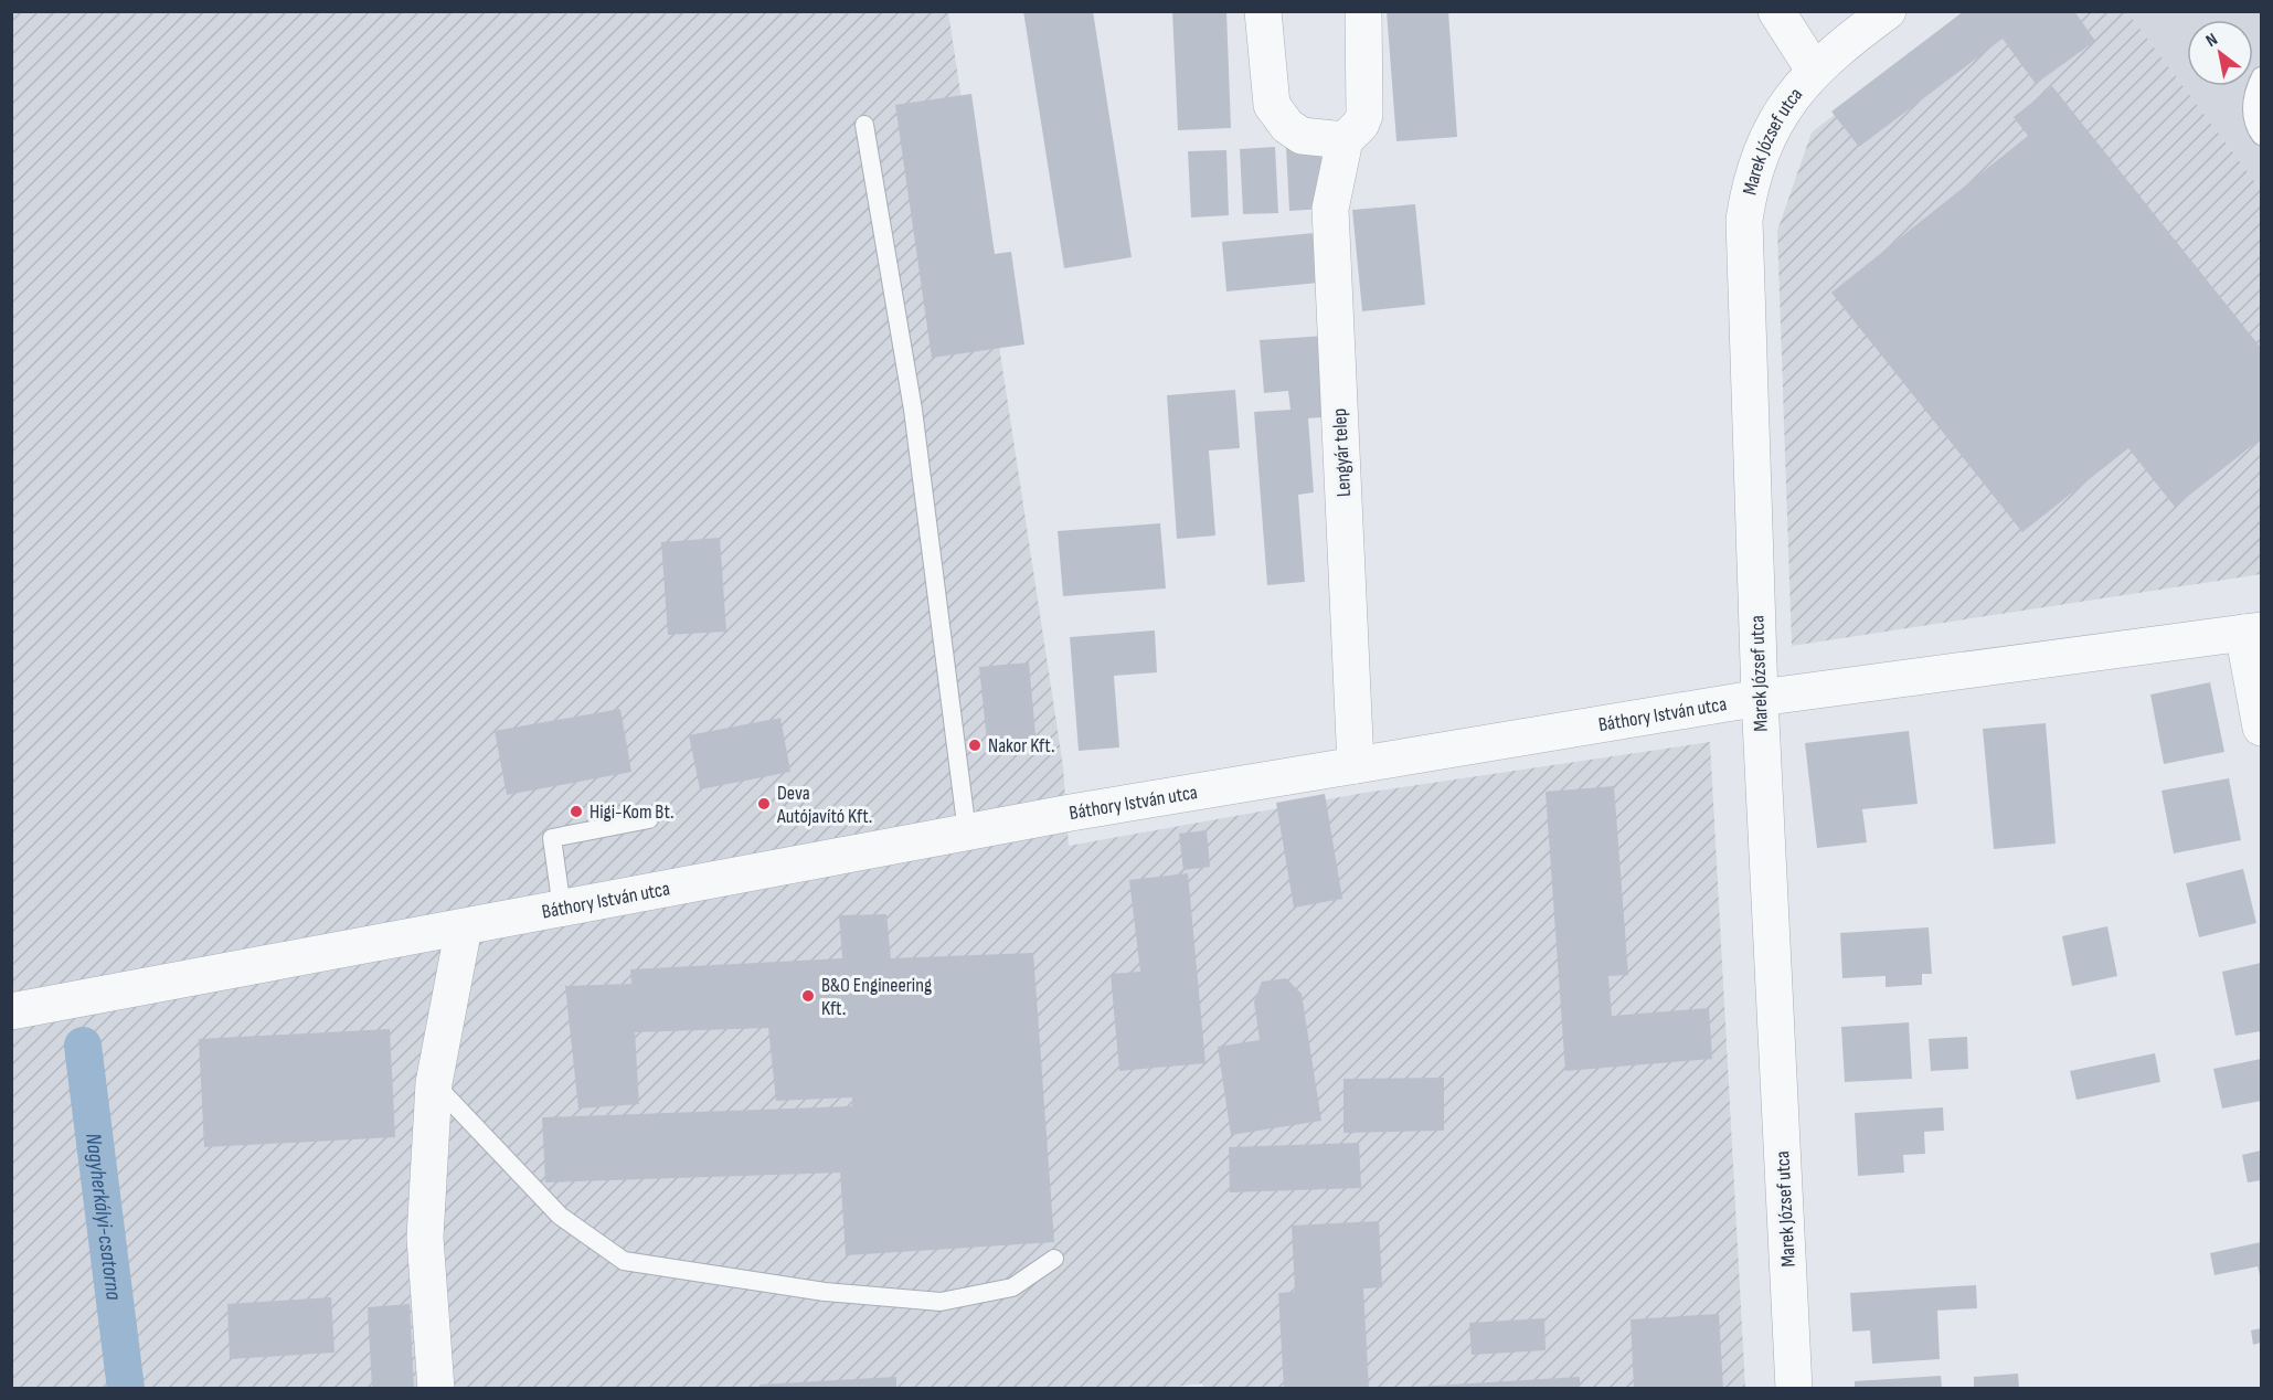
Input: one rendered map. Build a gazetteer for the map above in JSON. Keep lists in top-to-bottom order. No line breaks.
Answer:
{"streets":{"street":["Marek József utca","Lengyár telep","Báthory István utca"]},"crossings":[["Marek József utca","Báthory István utca"],["Lengyár telep","Báthory István utca"]],"water":["Nagyherkályi-csatorna"],"places":["Nakor Kft.","Deva Autójavító Kft.","Higi-Kom Bt.","B&O Engineering Kft."],"north":"top left"}
